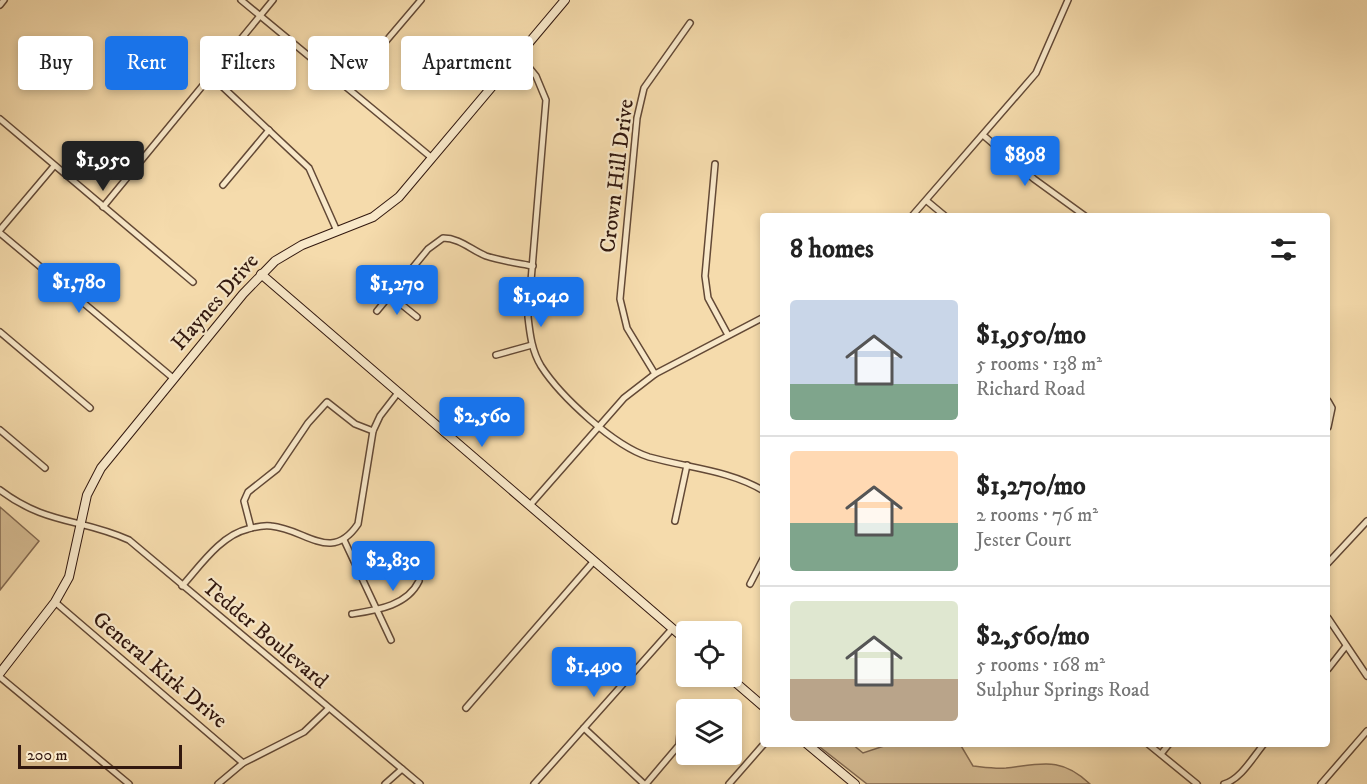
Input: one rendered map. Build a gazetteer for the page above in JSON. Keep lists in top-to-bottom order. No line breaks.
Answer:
{"streets":{"street":["Crown Hill Drive","Haynes Drive","Tedder Boulevard","General Kirk Drive"]},"crossings":[["Haynes Drive","Tedder Boulevard"],["Haynes Drive","General Kirk Drive"]],"scale_bar":"200 m","page":{"chip":["Buy","Rent","Filters","New","Apartment"],"price":["$898","$1,950","$1,780","$1,270","$1,040","$2,560","$2,830","$1,490"],"heading":"8 homes","list":[{"name":"$1,950/mo","note":"5 rooms · 138 m² · Richard Road"},{"name":"$1,270/mo","note":"2 rooms · 76 m² · Jester Court"},{"name":"$2,560/mo","note":"5 rooms · 168 m² · Sulphur Springs Road"}],"scale":"200 m"}}
